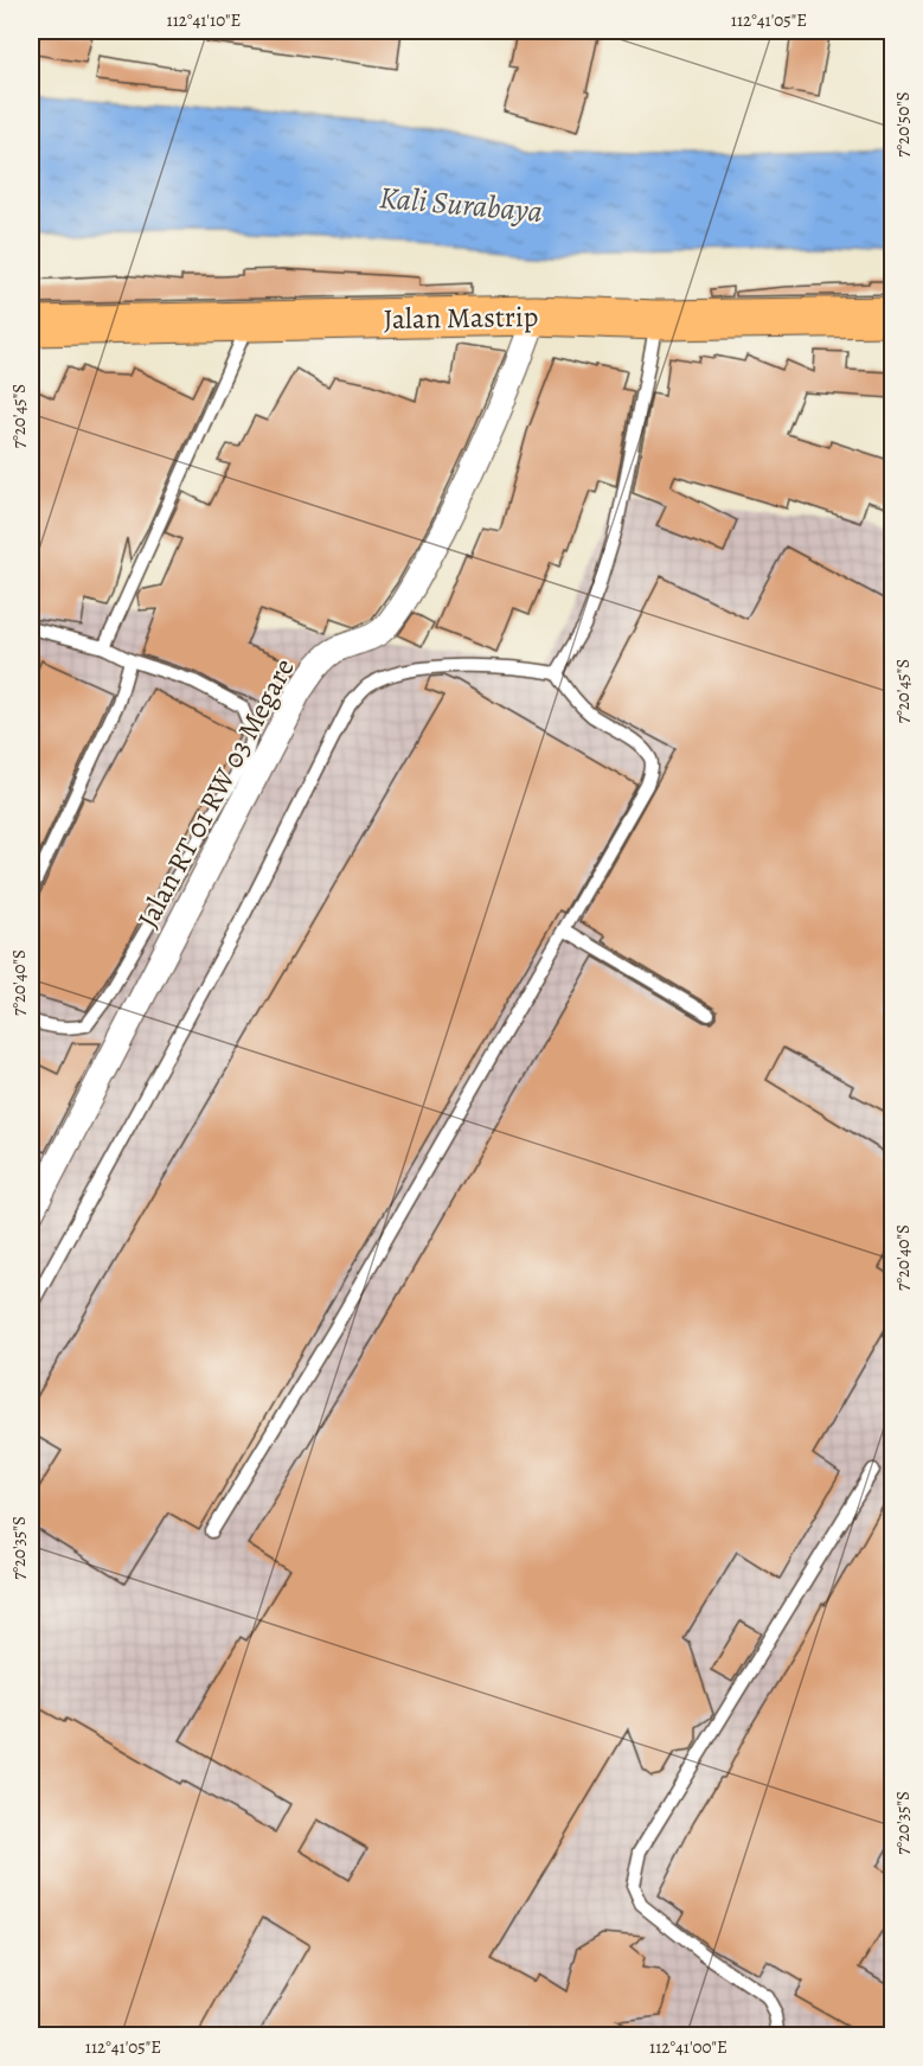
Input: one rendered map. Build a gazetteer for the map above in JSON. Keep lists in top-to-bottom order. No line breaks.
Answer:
{"streets":{"main road":["Jalan Mastrip"],"street":["Jalan RT 01 RW 03 Megare"]},"crossings":[["Jalan Mastrip","Jalan RT 01 RW 03 Megare"]],"water":["Kali Surabaya"],"coordinates":["112°41'10\"E","112°41'05\"E","7°20'50\"S","7°20'45\"S","7°20'40\"S","7°20'35\"S","112°41'00\"E"]}
